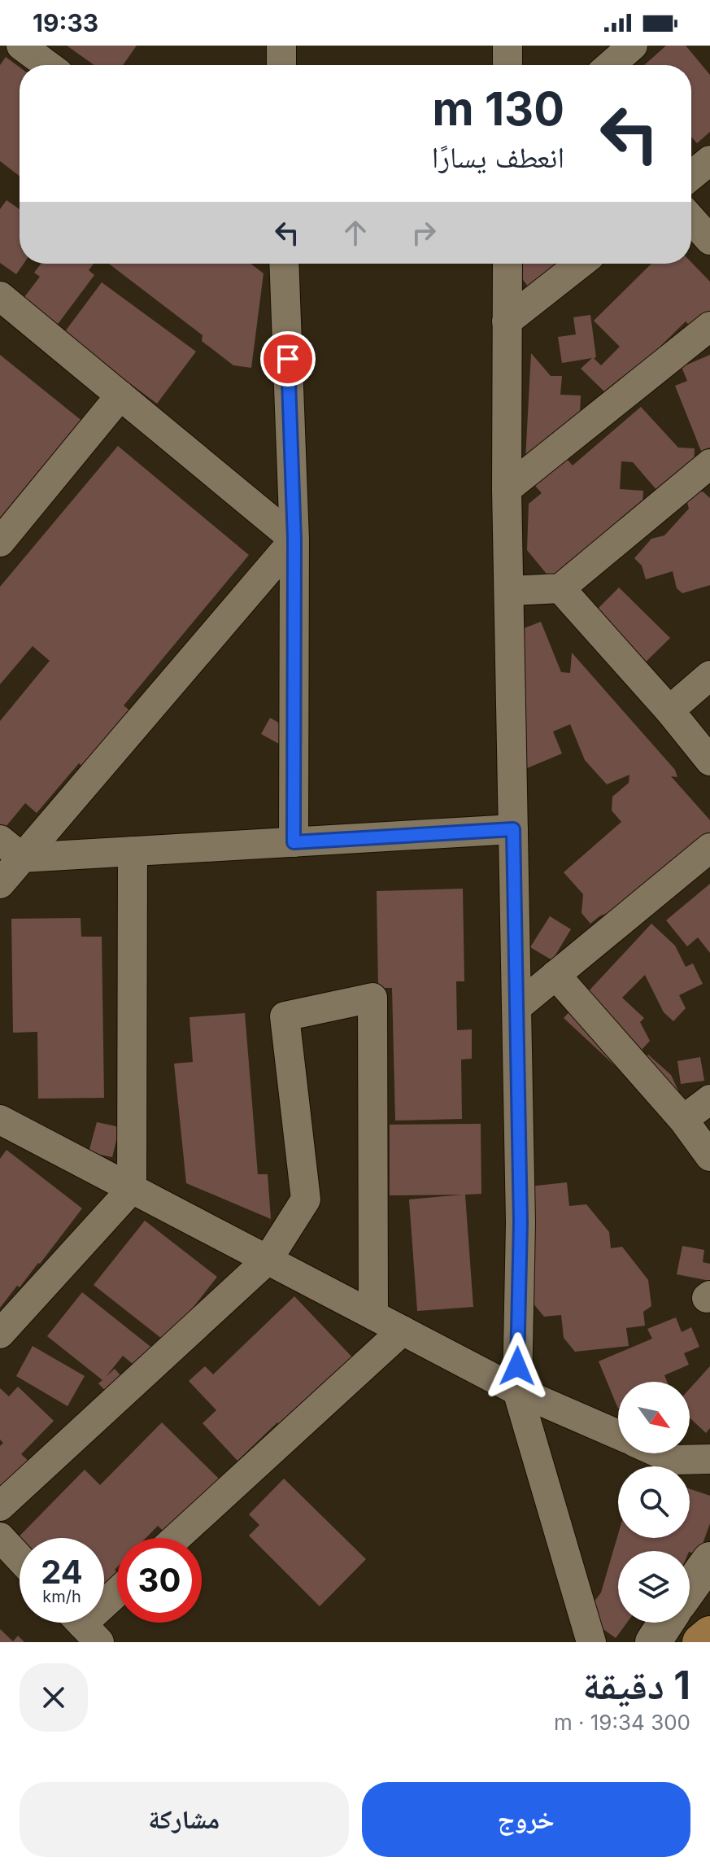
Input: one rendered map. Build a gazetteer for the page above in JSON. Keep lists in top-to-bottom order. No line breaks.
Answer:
{"north":"bottom right","page":{"status":"19:33","turn":["130 m","انعطف يسارًا"],"speed":"24 km/h","limit":"30","heading":["1 دقيقة","300 m · 19:34"],"buttons":["خروج","مشاركة"]}}
